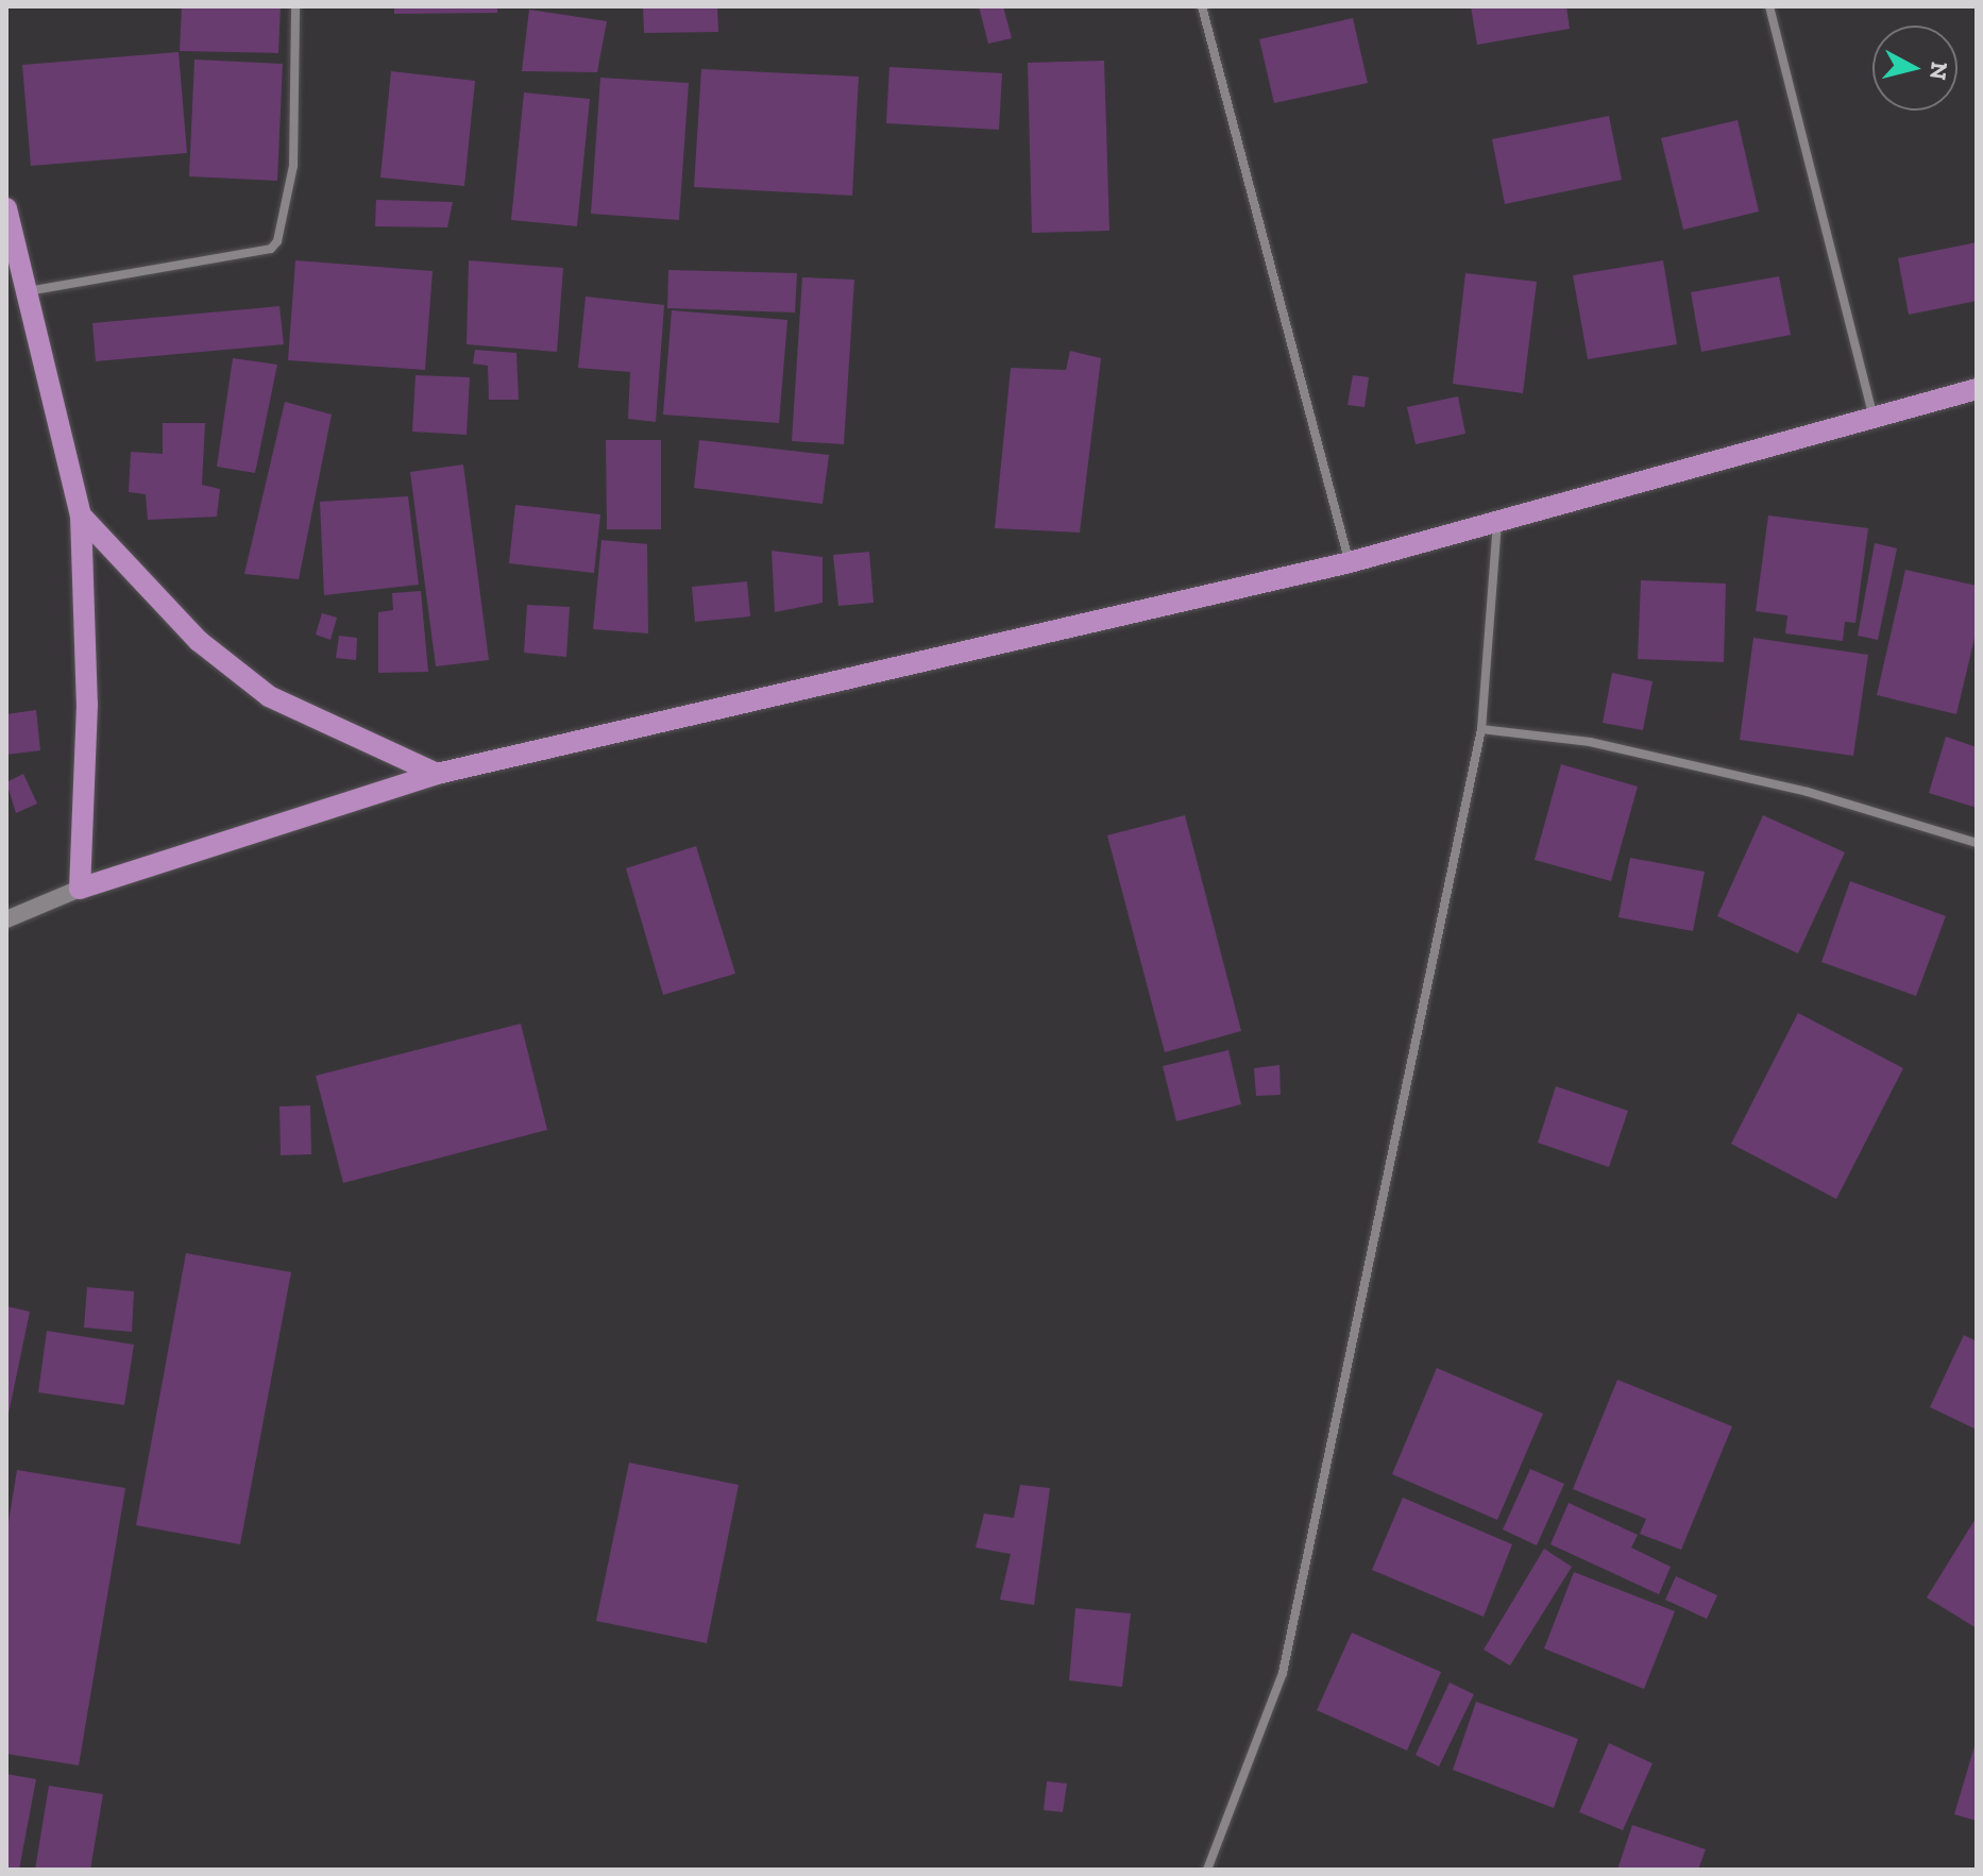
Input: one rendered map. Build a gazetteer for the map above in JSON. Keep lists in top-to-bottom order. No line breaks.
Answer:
{"north":"right"}
